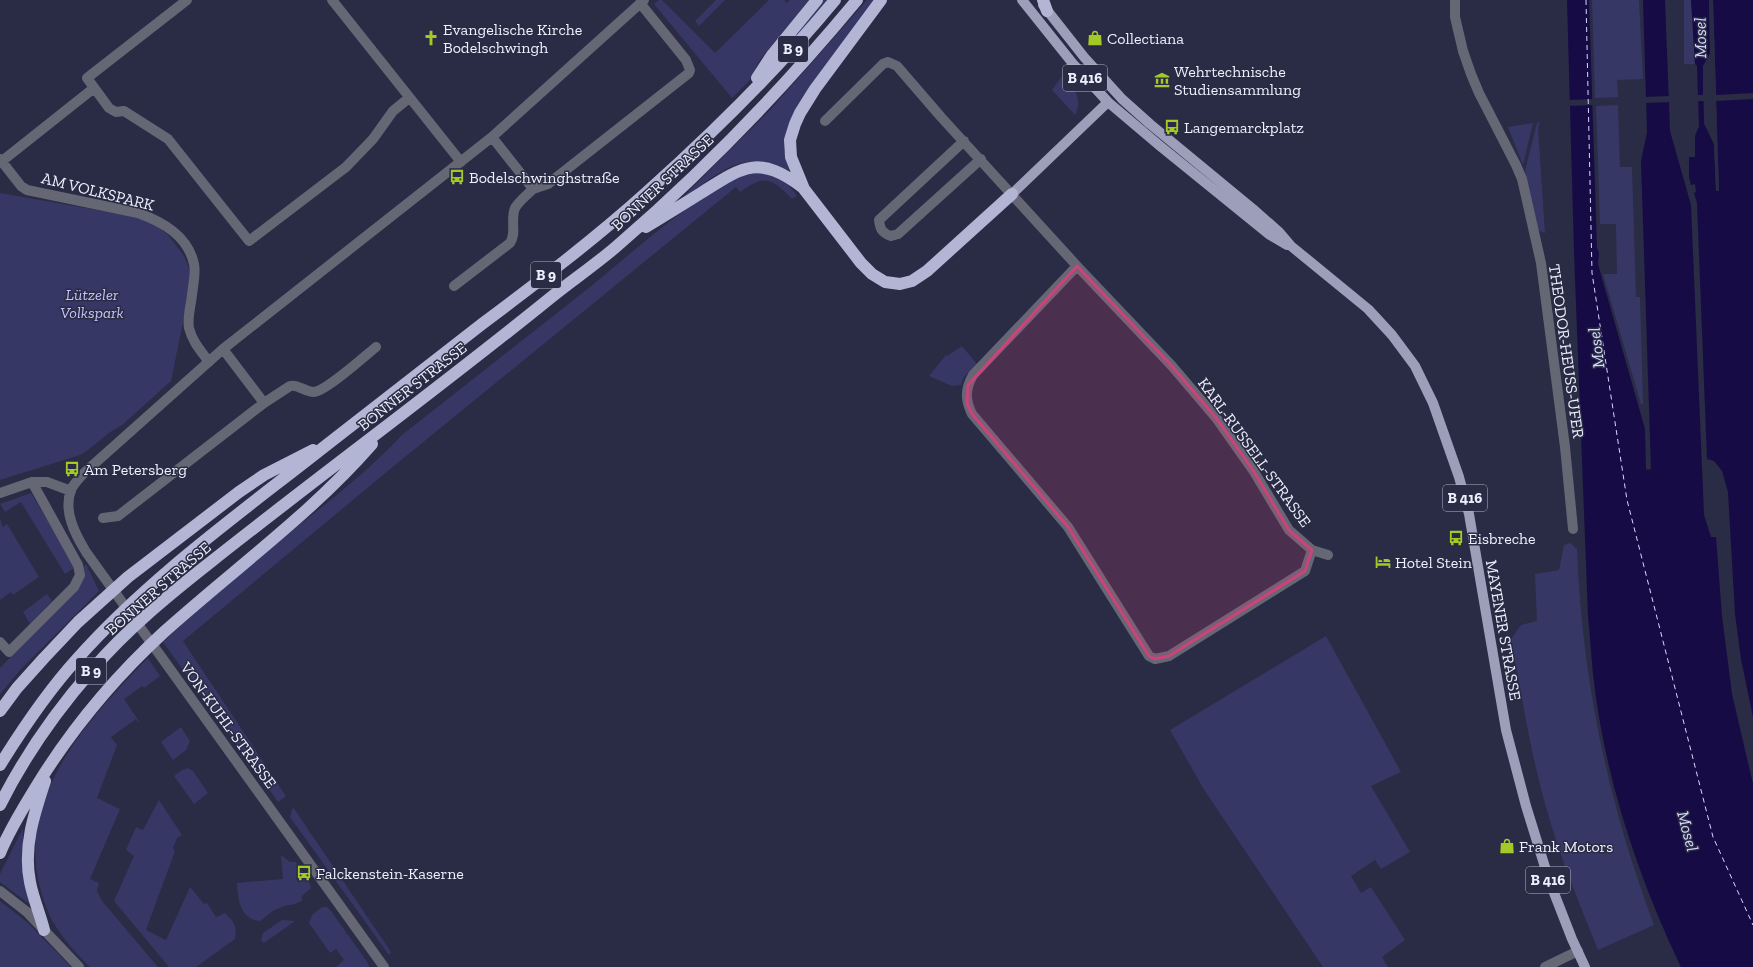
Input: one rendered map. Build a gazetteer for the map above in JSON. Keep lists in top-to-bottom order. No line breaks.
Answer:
{"streets":{"highway":["B 9","BONNER STRASSE"],"main road":["B 416","MAYENER STRASSE"],"street":["AM VOLKSPARK","THEODOR-HEUSS-UFER","KARL-RUSSELL-STRASSE","VON-KUHL-STRASSE"]},"crossings":[["B 416","MAYENER STRASSE"]],"water":["Mosel"],"parks":["Lützeler Volkspark"],"places":{"church":["Evangelische Kirche Bodelschwingh"],"shop":["Collectiana","Frank Motors"],"museum":["Wehrtechnische Studiensammlung"],"bus stop":["Langemarckplatz","Bodelschwinghstraße","Am Petersberg","Eisbreche","Falckenstein-Kaserne"],"hotel":["Hotel Stein"]}}
